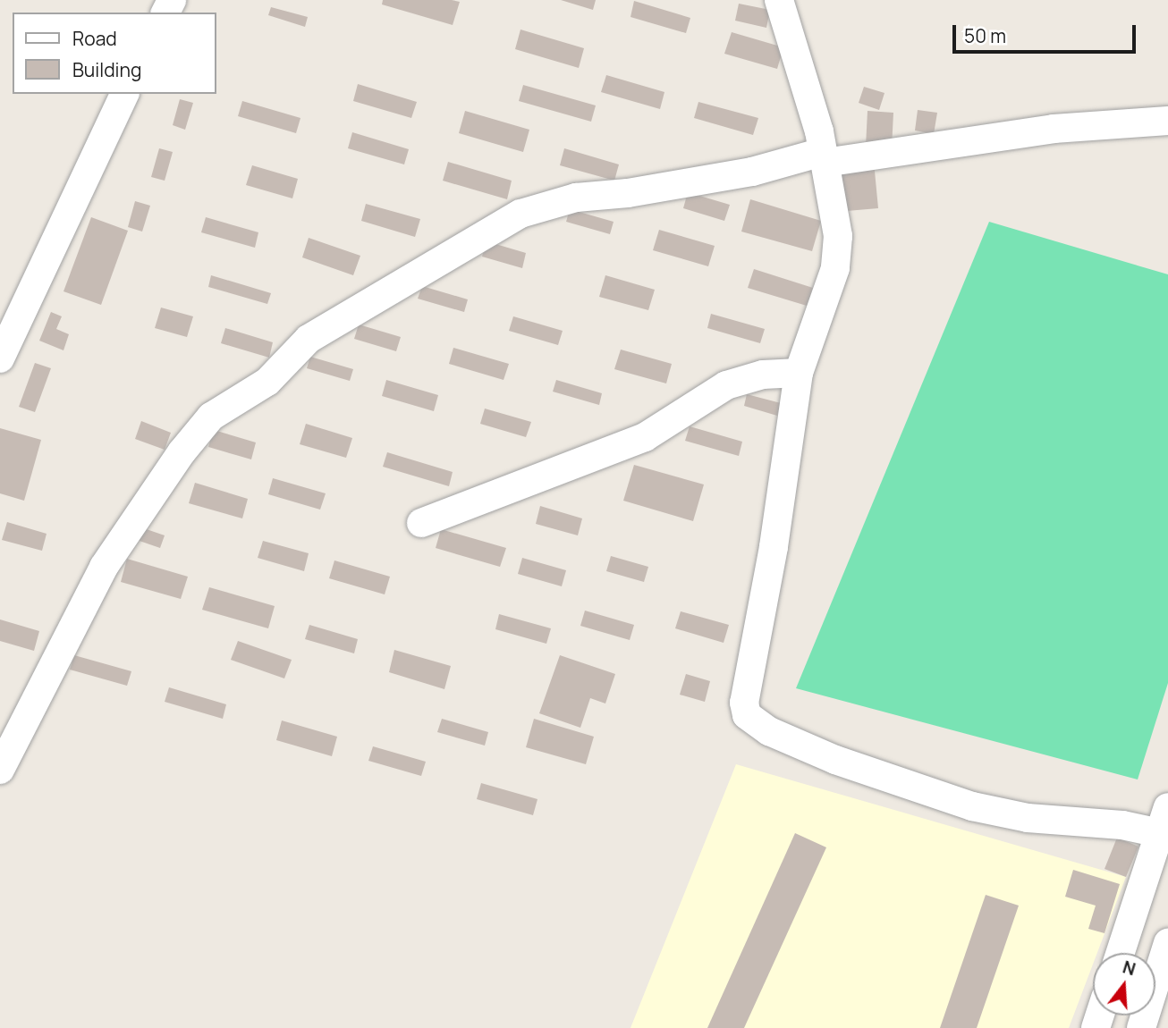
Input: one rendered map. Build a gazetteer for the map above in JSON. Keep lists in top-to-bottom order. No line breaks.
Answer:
{"legend":["Road","Building"],"scale_bar":"50 m","north":"top"}
